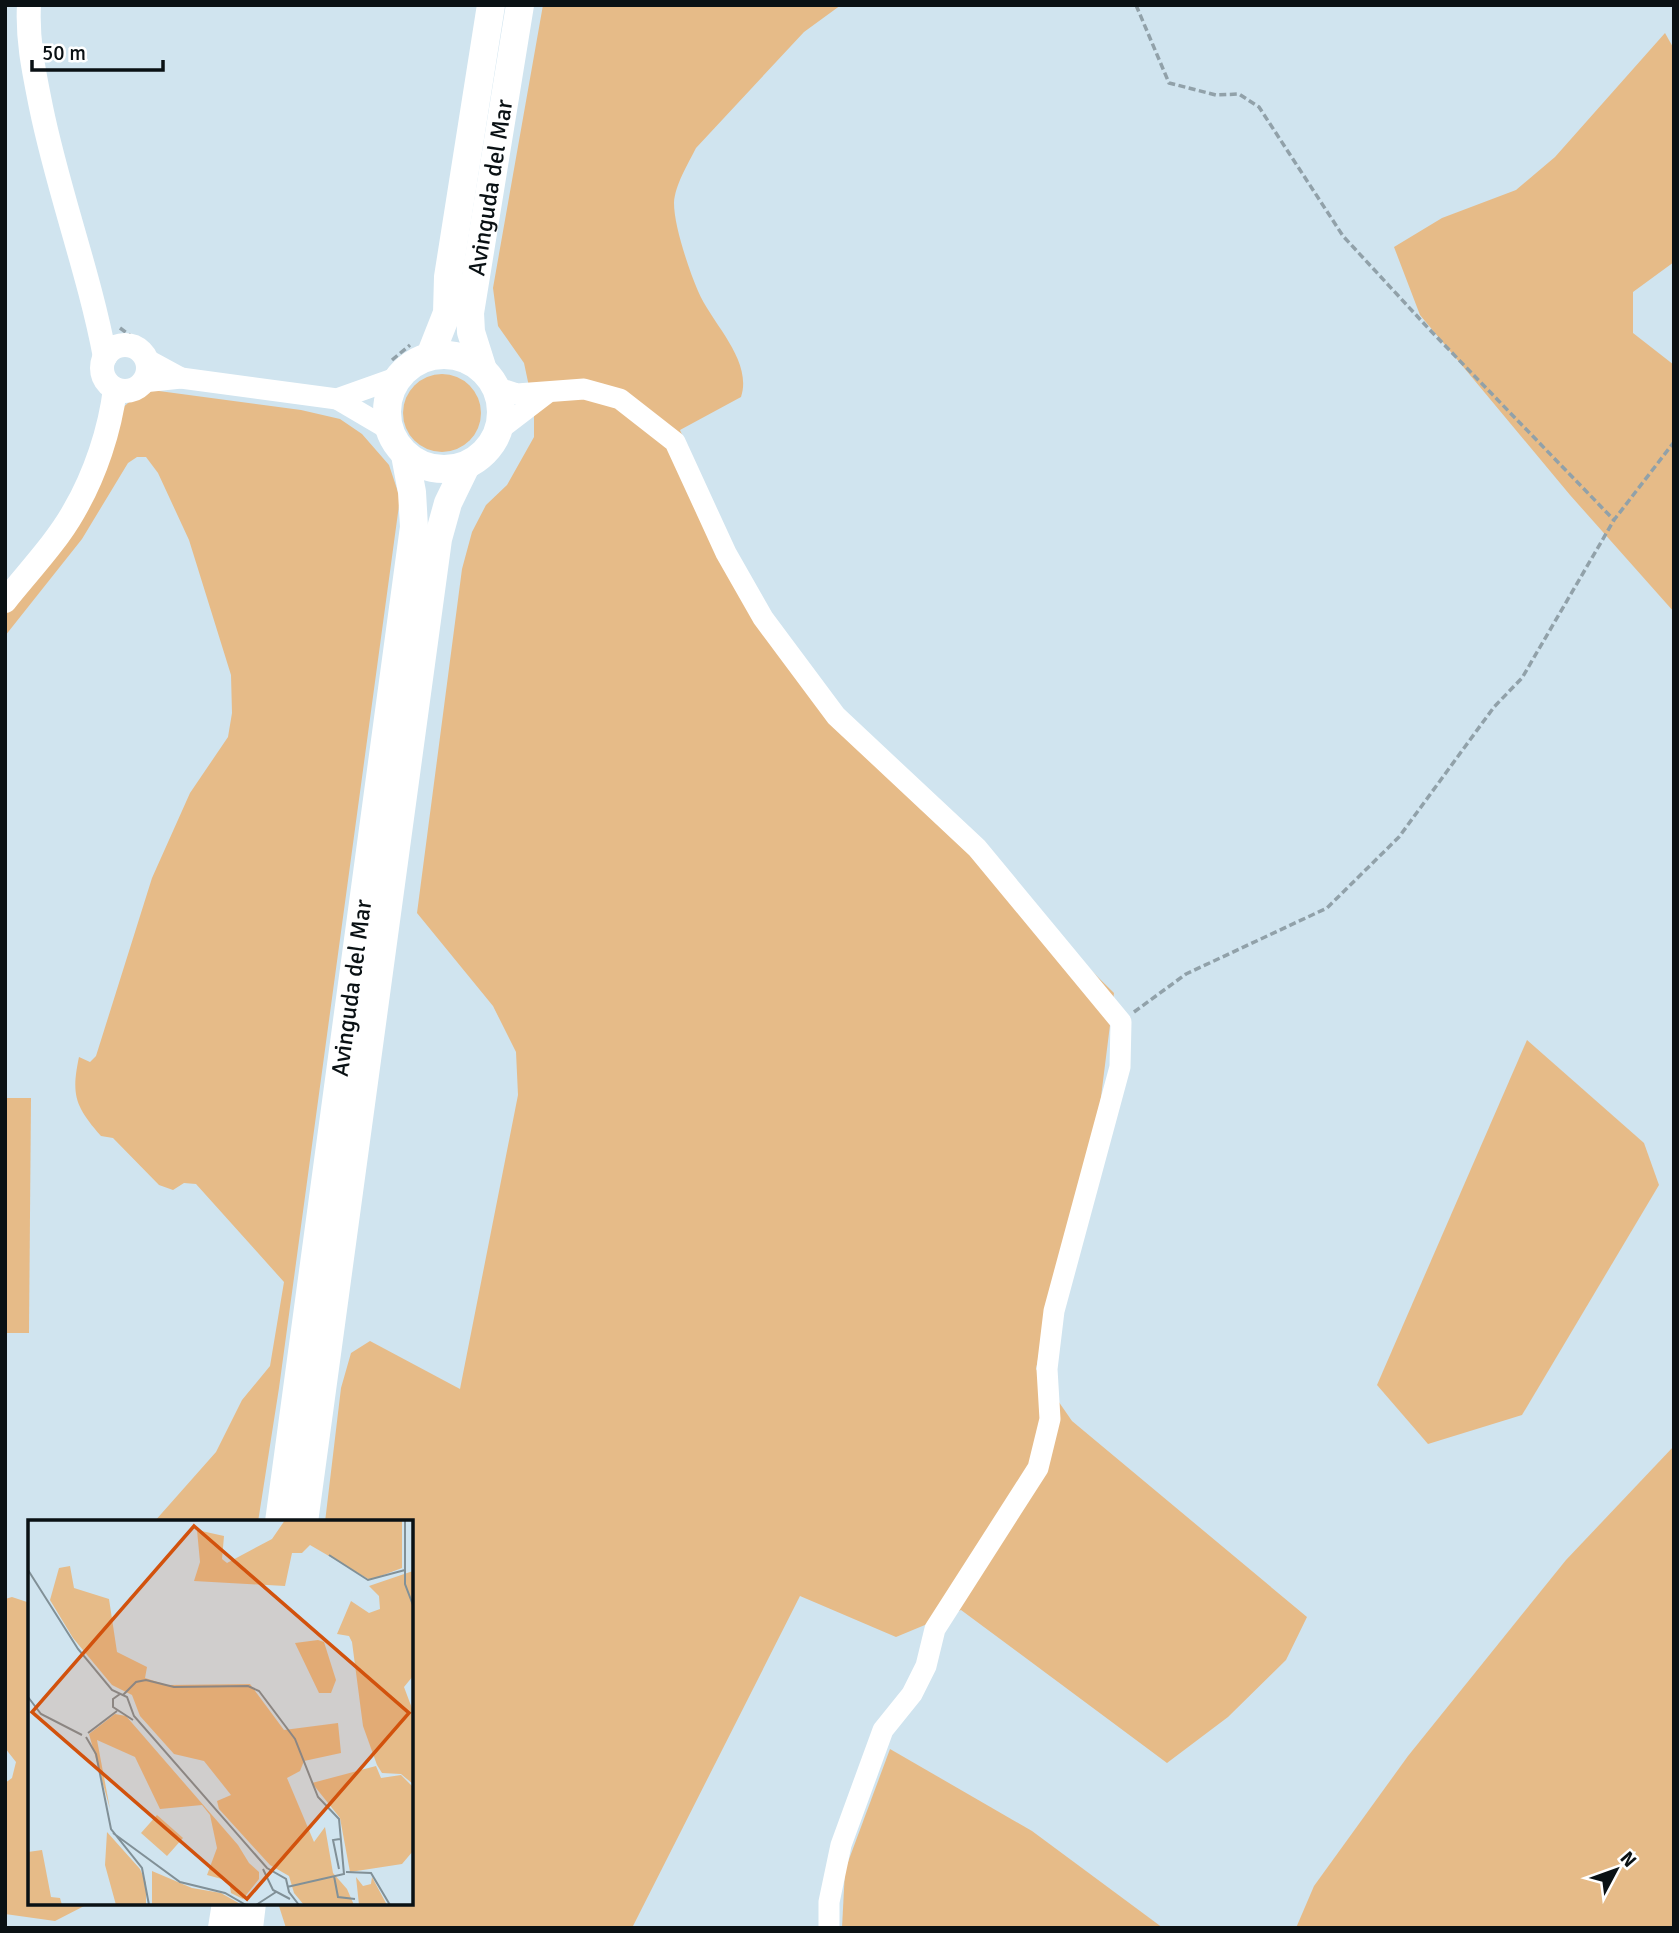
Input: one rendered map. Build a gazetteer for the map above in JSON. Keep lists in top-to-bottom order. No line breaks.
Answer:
{"streets":{"main road":["Avinguda del Mar"]},"scale_bar":"50 m","north":"top right"}
